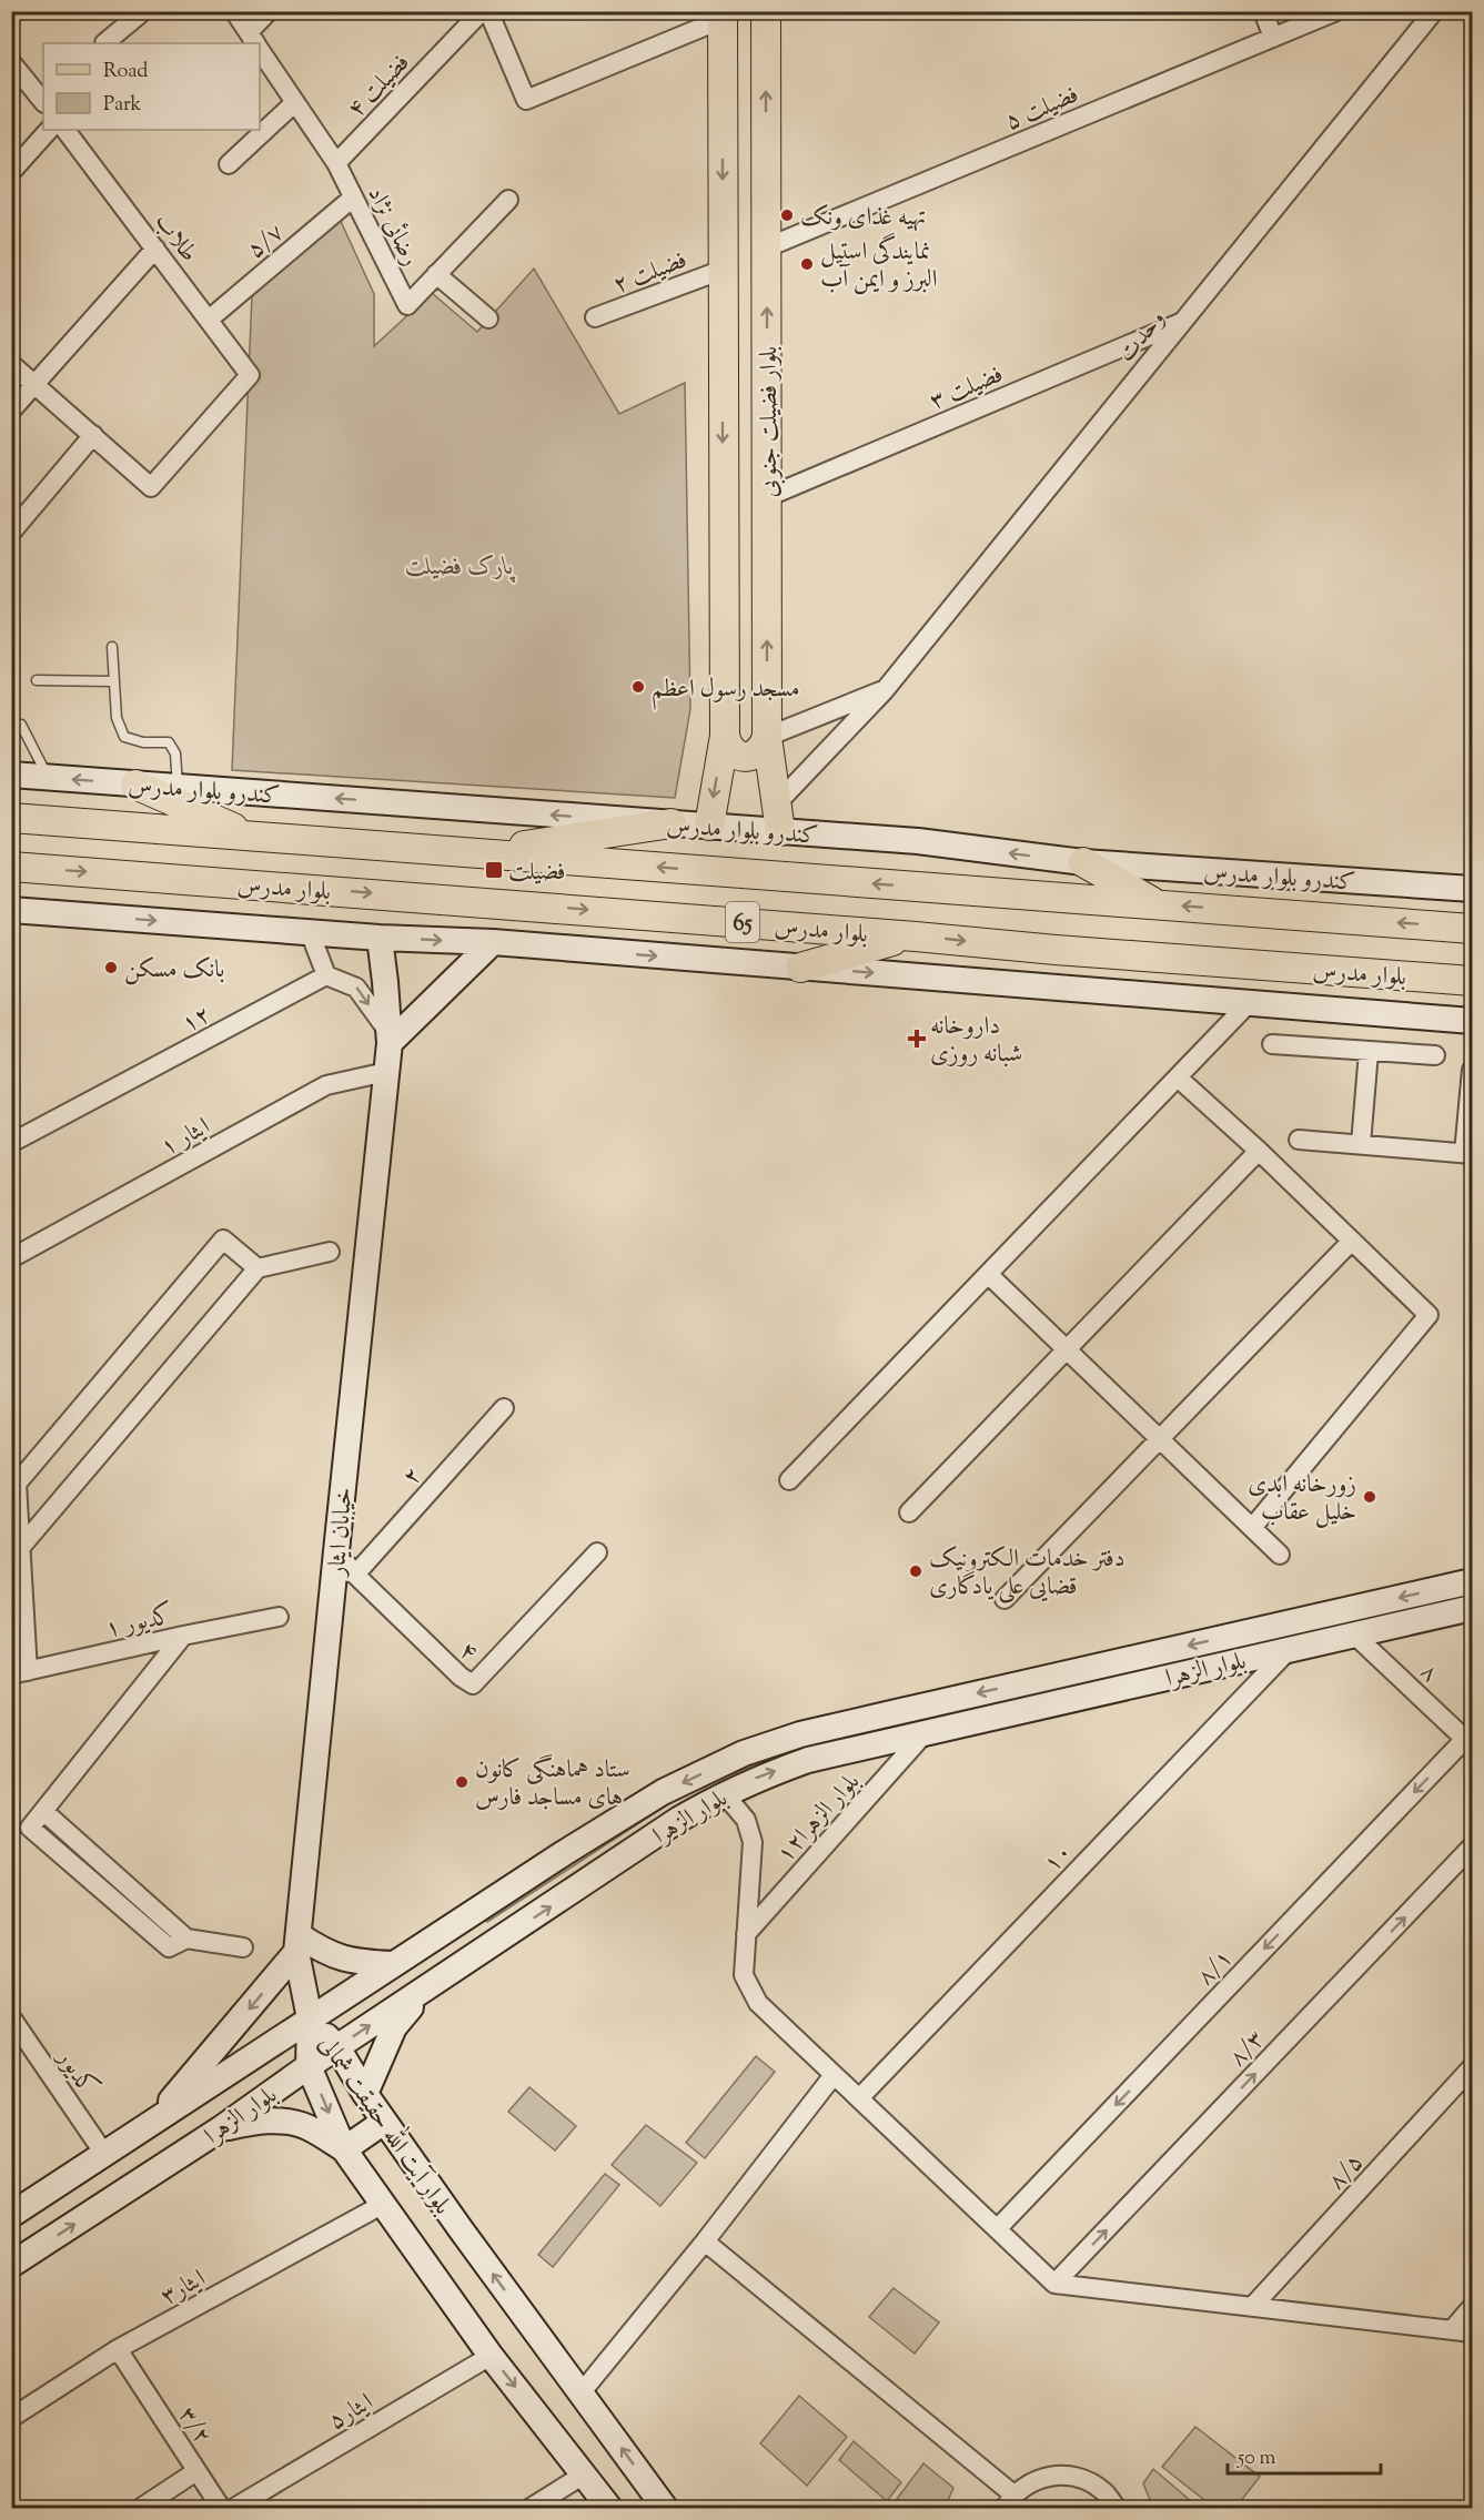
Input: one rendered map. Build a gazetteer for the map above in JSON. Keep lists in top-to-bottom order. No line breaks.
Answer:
{"streets":{"main road":["بلوار فضیلت جنوبی","کندرو بلوار مدرس","بلوار مدرس","65","خیابان ایثار","بلوار الزهرا","بلوار آیت الله حقیقت شمالی"],"street":["فضیلت ۴","فضیلت ۵","رضائی نژاد","طلاب","۵/۷","فضیلت ۲","وحدت","فضیلت ۳","۱۲","ایثار ۱","۲","کدیور ۱","۴","۸","بلوار الزهرا۱۲","۱۰","۸/۱","۸/۳","کدیور","۸/۵","ایثار۳","ایثار۵","۳/۲"]},"crossings":[["فضیلت ۴","رضائی نژاد"],["فضیلت ۵","بلوار فضیلت جنوبی"],["رضائی نژاد","۵/۷"],["طلاب","۵/۷"],["فضیلت ۲","بلوار فضیلت جنوبی"],["وحدت","فضیلت ۳"],["وحدت","بلوار فضیلت جنوبی"],["وحدت","کندرو بلوار مدرس"],["فضیلت ۳","بلوار فضیلت جنوبی"],["بلوار فضیلت جنوبی","کندرو بلوار مدرس"],["ایثار ۱","خیابان ایثار"],["۲","۴"],["خیابان ایثار","۴"],["خیابان ایثار","بلوار الزهرا"],["خیابان ایثار","بلوار آیت الله حقیقت شمالی"],["بلوار الزهرا","۸"],["بلوار الزهرا","بلوار الزهرا۱۲"],["بلوار الزهرا","۱۰"],["بلوار الزهرا","کدیور"],["بلوار الزهرا","بلوار آیت الله حقیقت شمالی"],["۸","۸/۱"],["بلوار آیت الله حقیقت شمالی","ایثار۳"],["بلوار آیت الله حقیقت شمالی","ایثار۵"],["ایثار۳","۳/۲"]],"one_way":["۸/۱","۸/۳"],"parks":["پارک فضیلت"],"places":{"other":["تهیه غذای ونک","نمایندگی استيل البرز و ایمن آب","مسجد رسول اعظم","بانک مسکن","زورخانه ابدی خلیل عقاب","دفتر خدمات الکترونیک قضایی علی یادگاری","ستاد هماهنگی کانون های مساجد فارس"],"transit":["فضیلت"],"health":["داروخانه شبانه روزی"]},"legend":["Road","Park"],"scale_bar":"50 m"}
